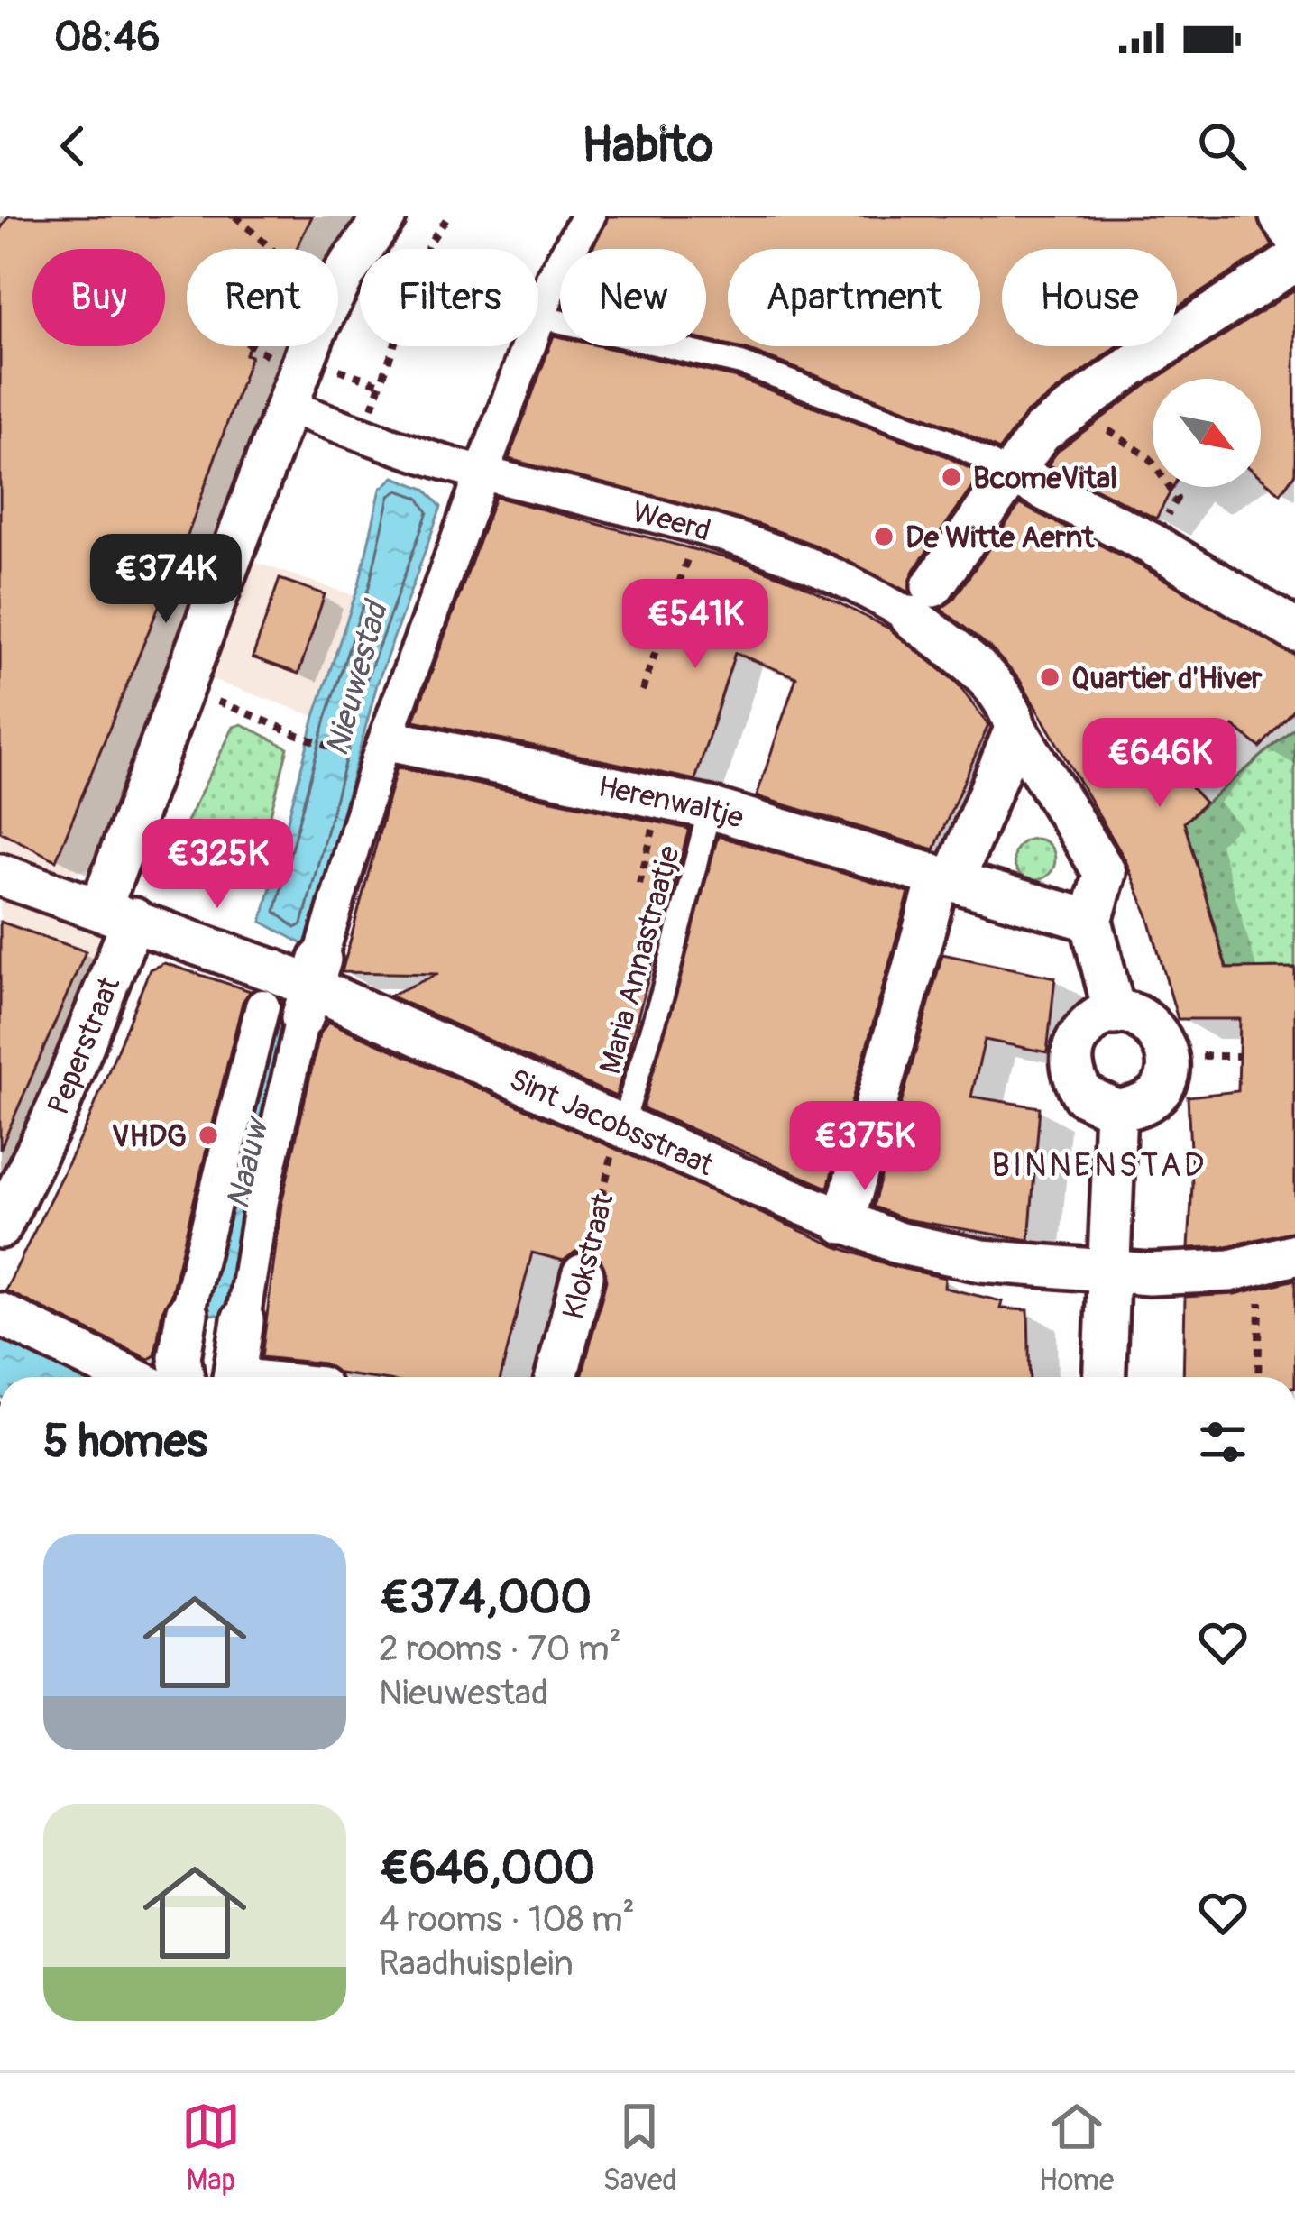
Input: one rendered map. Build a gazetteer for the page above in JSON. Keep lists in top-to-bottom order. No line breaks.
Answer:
{"streets":{"street":["Weerd","Herenwaltje","Peperstraat","Sint Jacobsstraat","Klokstraat"],"lane":["Maria Annastraatje"]},"crossings":[["Weerd","Herenwaltje"],["Herenwaltje","Maria Annastraatje"],["Maria Annastraatje","Sint Jacobsstraat"],["Maria Annastraatje","Klokstraat"],["Peperstraat","Sint Jacobsstraat"],["Sint Jacobsstraat","Klokstraat"]],"districts":["BINNENSTAD"],"water":["Nieuwestad","Naauw"],"places":["BcomeVital","De Witte Aernt","Quartier d'Hiver","VHDG"],"north":"bottom right","page":{"status":"08:46","header":"Habito","chip":["Buy","Rent","Filters","New","Apartment","House"],"price":["€374K","€541K","€646K","€325K","€375K"],"heading":"5 homes","list":[{"name":"€374,000","note":"2 rooms · 70 m² · Nieuwestad"},{"name":"€646,000","note":"4 rooms · 108 m² · Raadhuisplein"}],"tabs":["Map","Saved","Home"]}}
